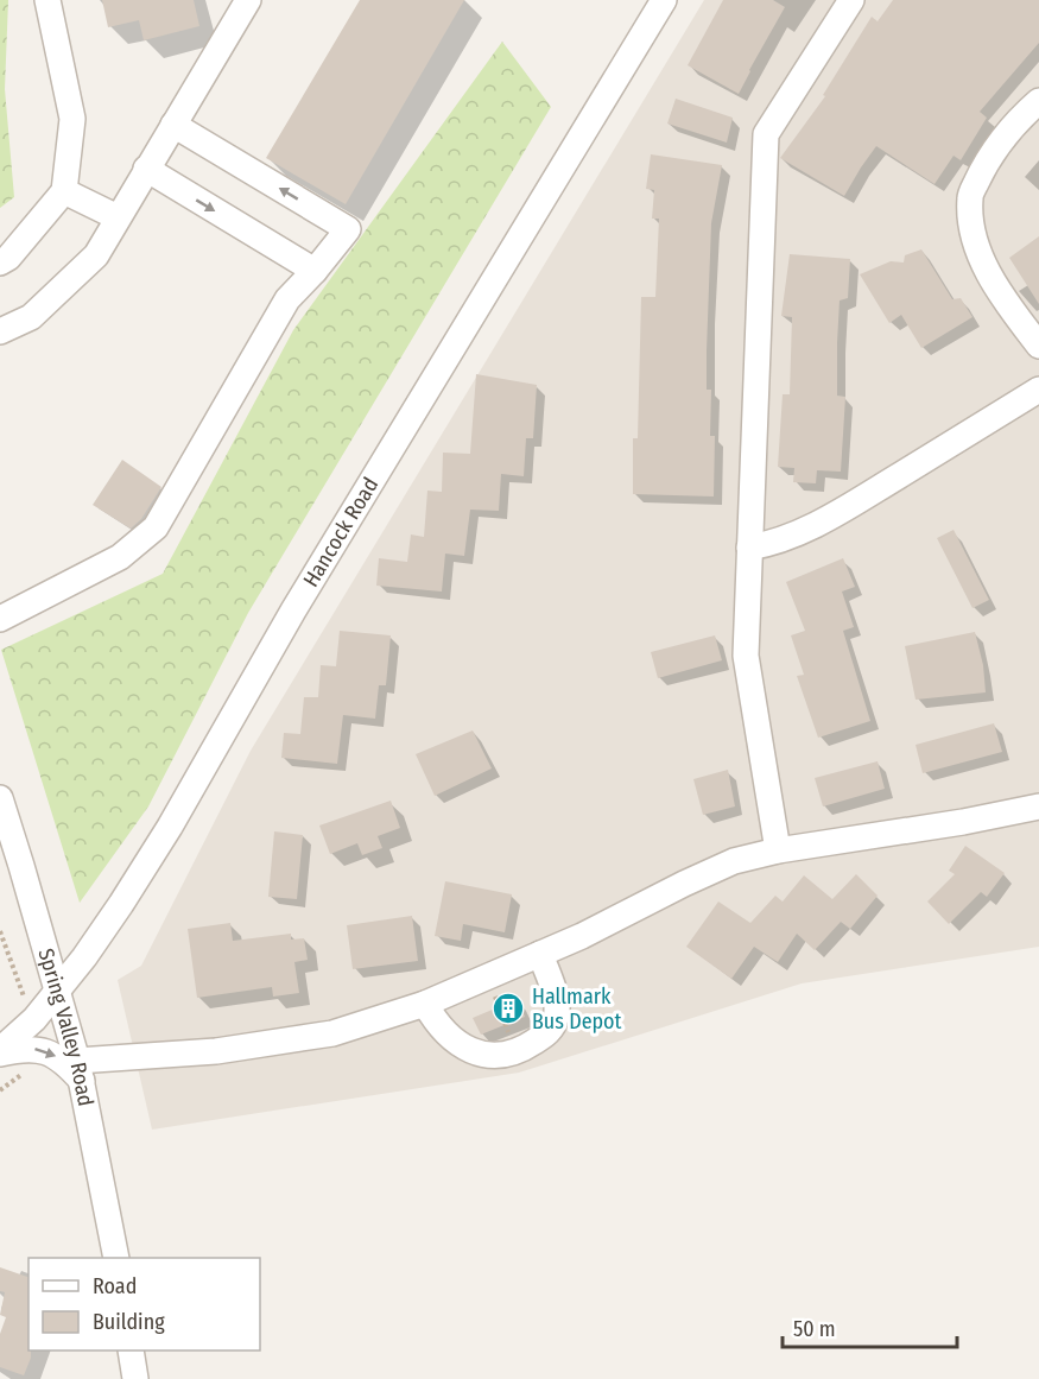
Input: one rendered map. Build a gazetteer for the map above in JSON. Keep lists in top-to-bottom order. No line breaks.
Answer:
{"streets":{"street":["Hancock Road","Spring Valley Road"]},"crossings":[["Hancock Road","Spring Valley Road"]],"places":{"building":["Hallmark Bus Depot"]},"legend":["Road","Building"],"scale_bar":"50 m"}
